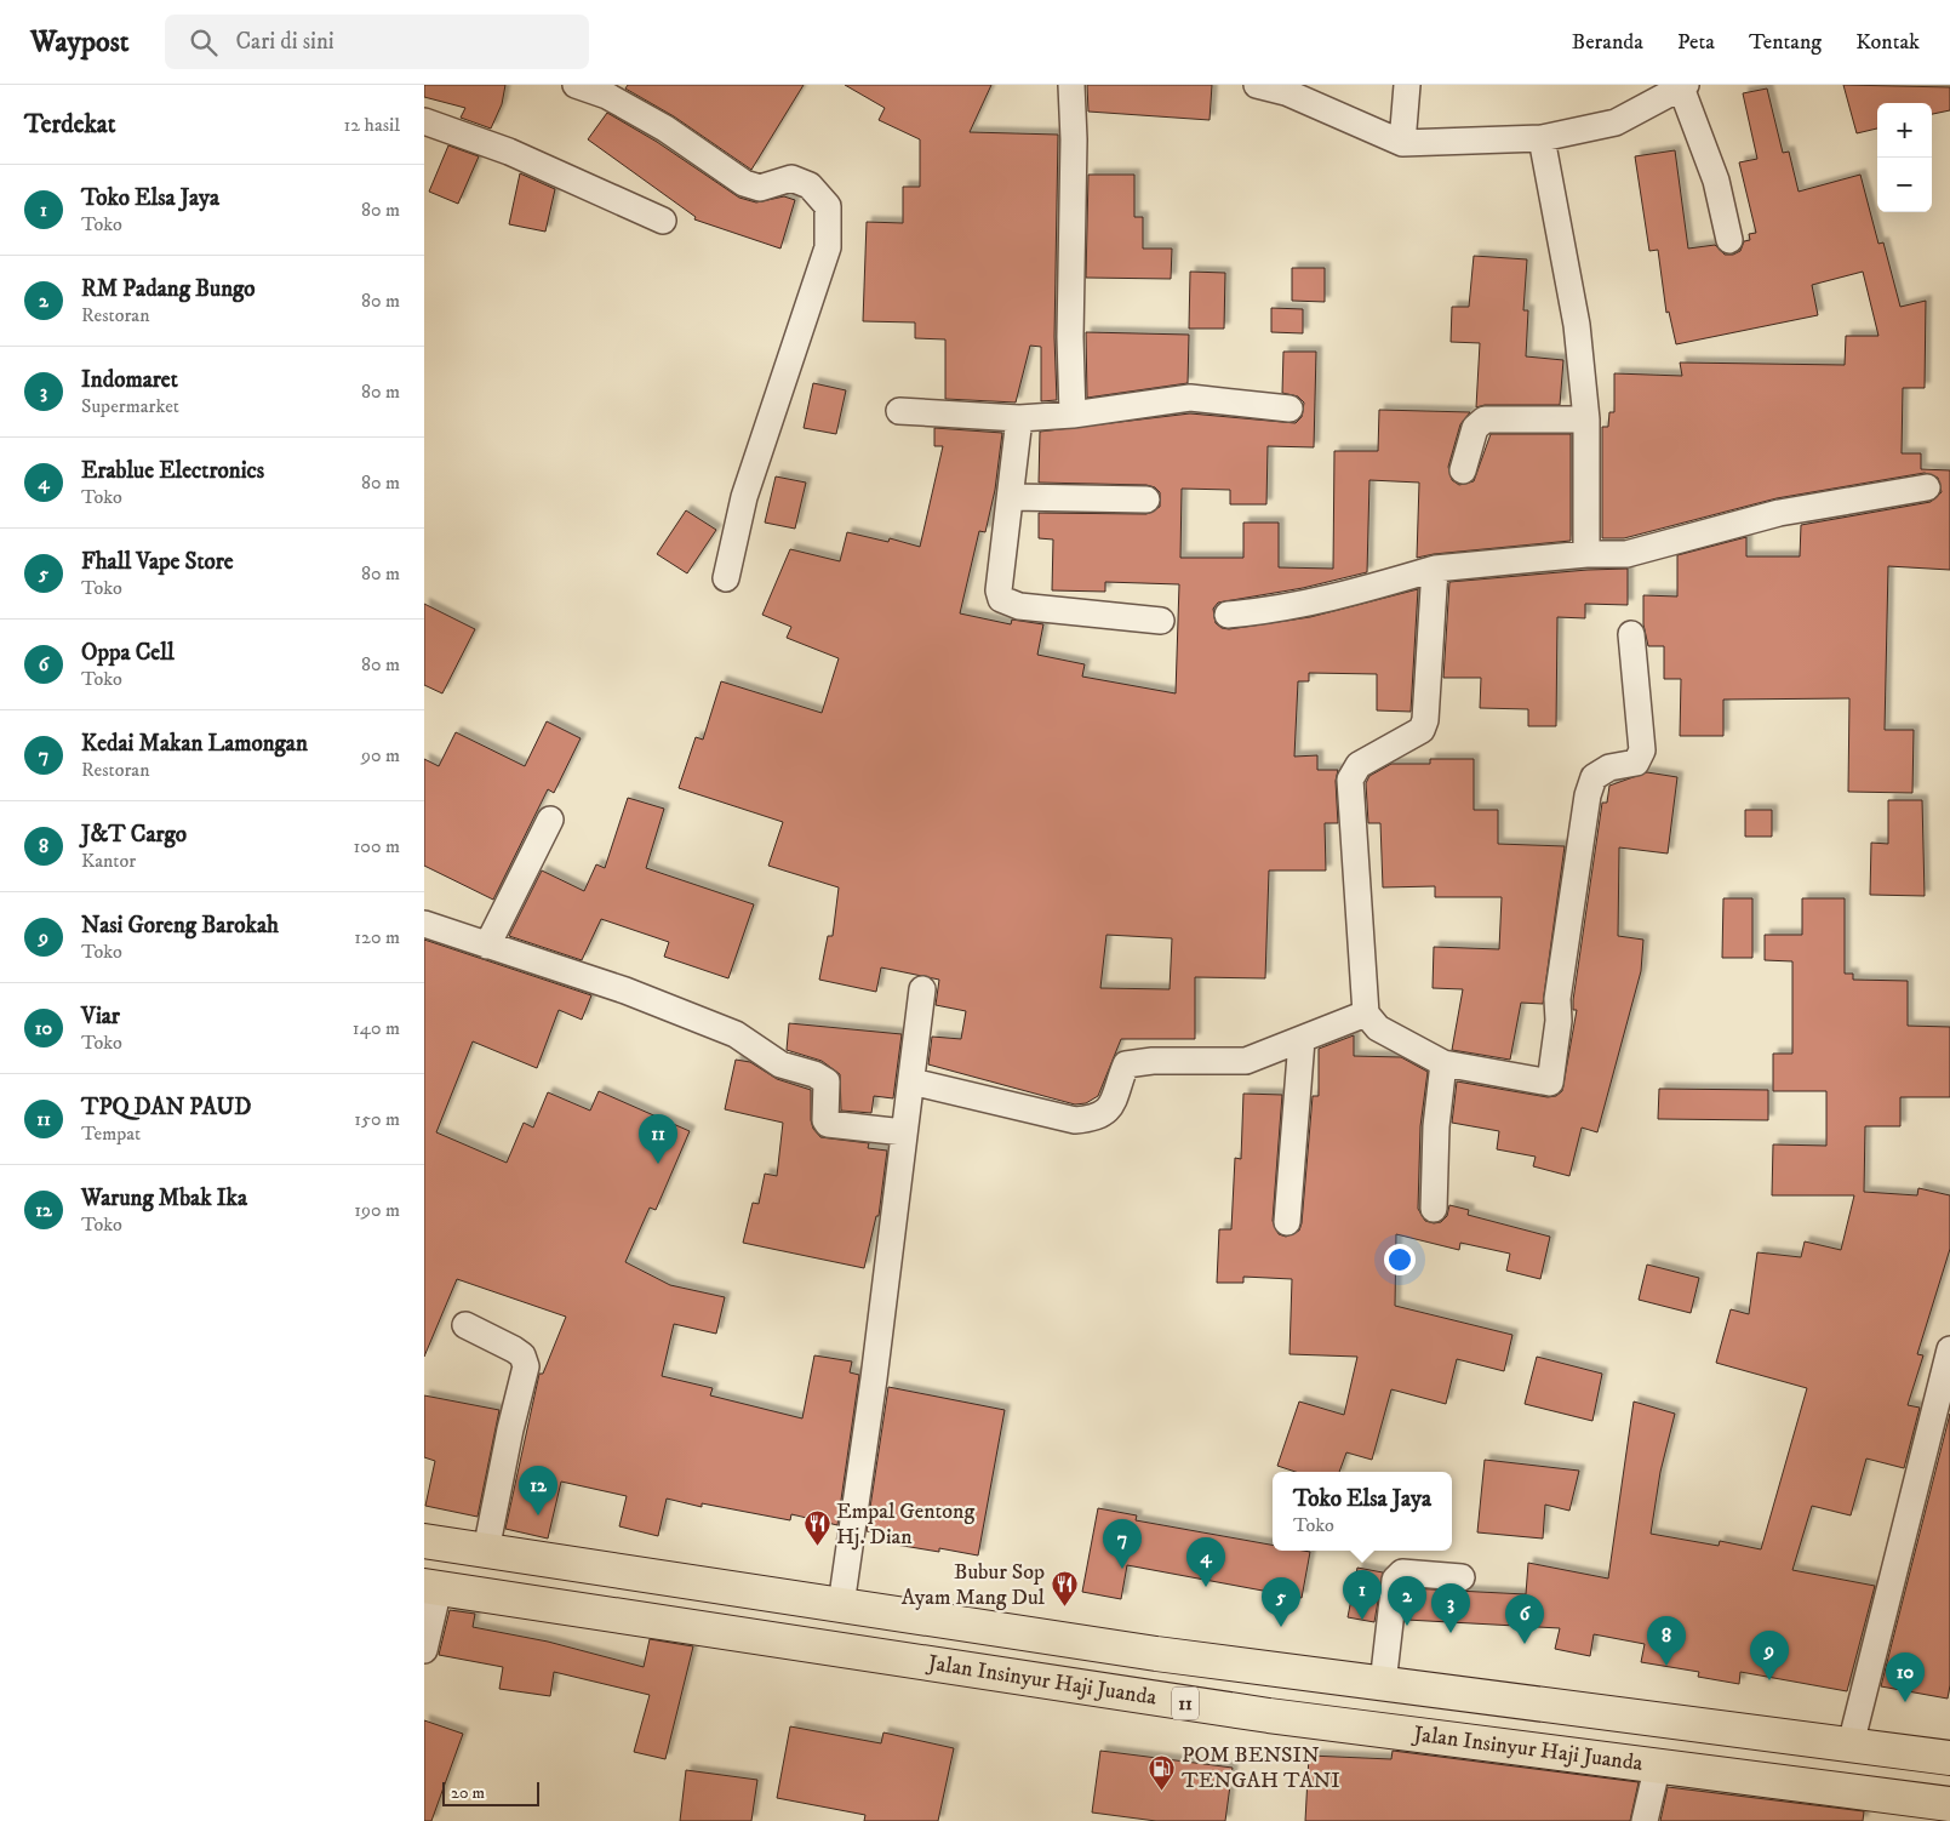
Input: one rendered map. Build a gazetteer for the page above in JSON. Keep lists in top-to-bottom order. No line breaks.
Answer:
{"streets":{"highway":["Jalan Insinyur Haji Juanda","11"]},"places":{"restaurant":["Empal Gentong Hj. Dian","Bubur Sop Ayam Mang Dul"],"fuel station":["POM BENSIN TENGAH TANI"]},"scale_bar":"20 m","page":{"header":"Waypost","search":"Cari di sini","nav":["Beranda","Peta","Tentang","Kontak"],"heading":["Terdekat","12 hasil"],"map_buttons":["+","−"],"list":[{"mark":"1","name":"Toko Elsa Jaya","note":"Toko","value":"80 m"},{"mark":"2","name":"RM Padang Bungo","note":"Restoran","value":"80 m"},{"mark":"3","name":"Indomaret","note":"Supermarket","value":"80 m"},{"mark":"4","name":"Erablue Electronics","note":"Toko","value":"80 m"},{"mark":"5","name":"Fhall Vape Store","note":"Toko","value":"80 m"},{"mark":"6","name":"Oppa Cell","note":"Toko","value":"80 m"},{"mark":"7","name":"Kedai Makan Lamongan","note":"Restoran","value":"90 m"},{"mark":"8","name":"J&T Cargo","note":"Kantor","value":"100 m"},{"mark":"9","name":"Nasi Goreng Barokah","note":"Toko","value":"120 m"},{"mark":"10","name":"Viar","note":"Toko","value":"140 m"},{"mark":"11","name":"TPQ DAN PAUD","note":"Tempat","value":"150 m"},{"mark":"12","name":"Warung Mbak Ika","note":"Toko","value":"190 m"}],"pins":["11","12","7","4","1","2","5","3","6","8","9","10"],"popup":["Toko Elsa Jaya","Toko"],"scale":"20 m"}}
